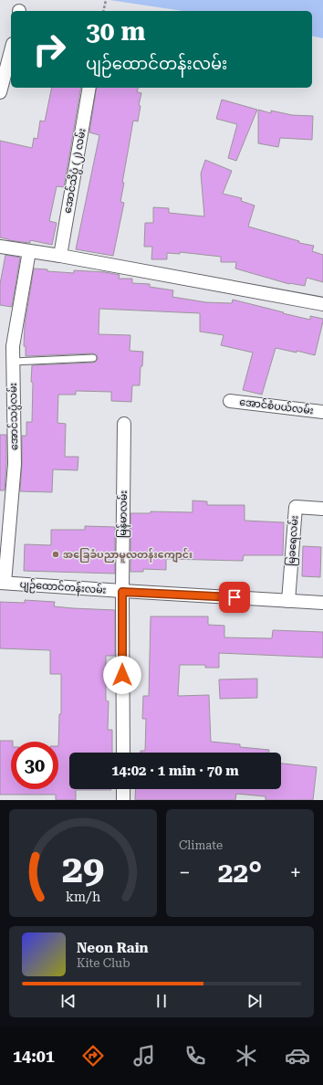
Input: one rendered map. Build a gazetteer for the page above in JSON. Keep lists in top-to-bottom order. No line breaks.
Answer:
{"streets":{"street":["အောင်သိပ္ပံ (၂) လမ်း","အောင်စံပယ်လမ်း","အောင်သပ္ပံလမ်း","မြန်မာလမ်း","မြခရေလမ်း","ပျဉ်ထောင်တန်းလမ်း"]},"crossings":[["အောင်သပ္ပံလမ်း","ပျဉ်ထောင်တန်းလမ်း"],["မြန်မာလမ်း","ပျဉ်ထောင်တန်းလမ်း"],["မြခရေလမ်း","ပျဉ်ထောင်တန်းလမ်း"]],"places":["အခြေခံပညာမူလတန်းကျောင်း"],"page":{"turn":["30 m","ပျဉ်ထောင်တန်းလမ်း"],"limit":"30","trip":"14:02 · 1 min · 70 m","tile":"Climate","heat":["−","22°","+"],"song":["Neon Rain","Kite Club"],"tabs":"14:01","gauge":["29","km/h"]}}
